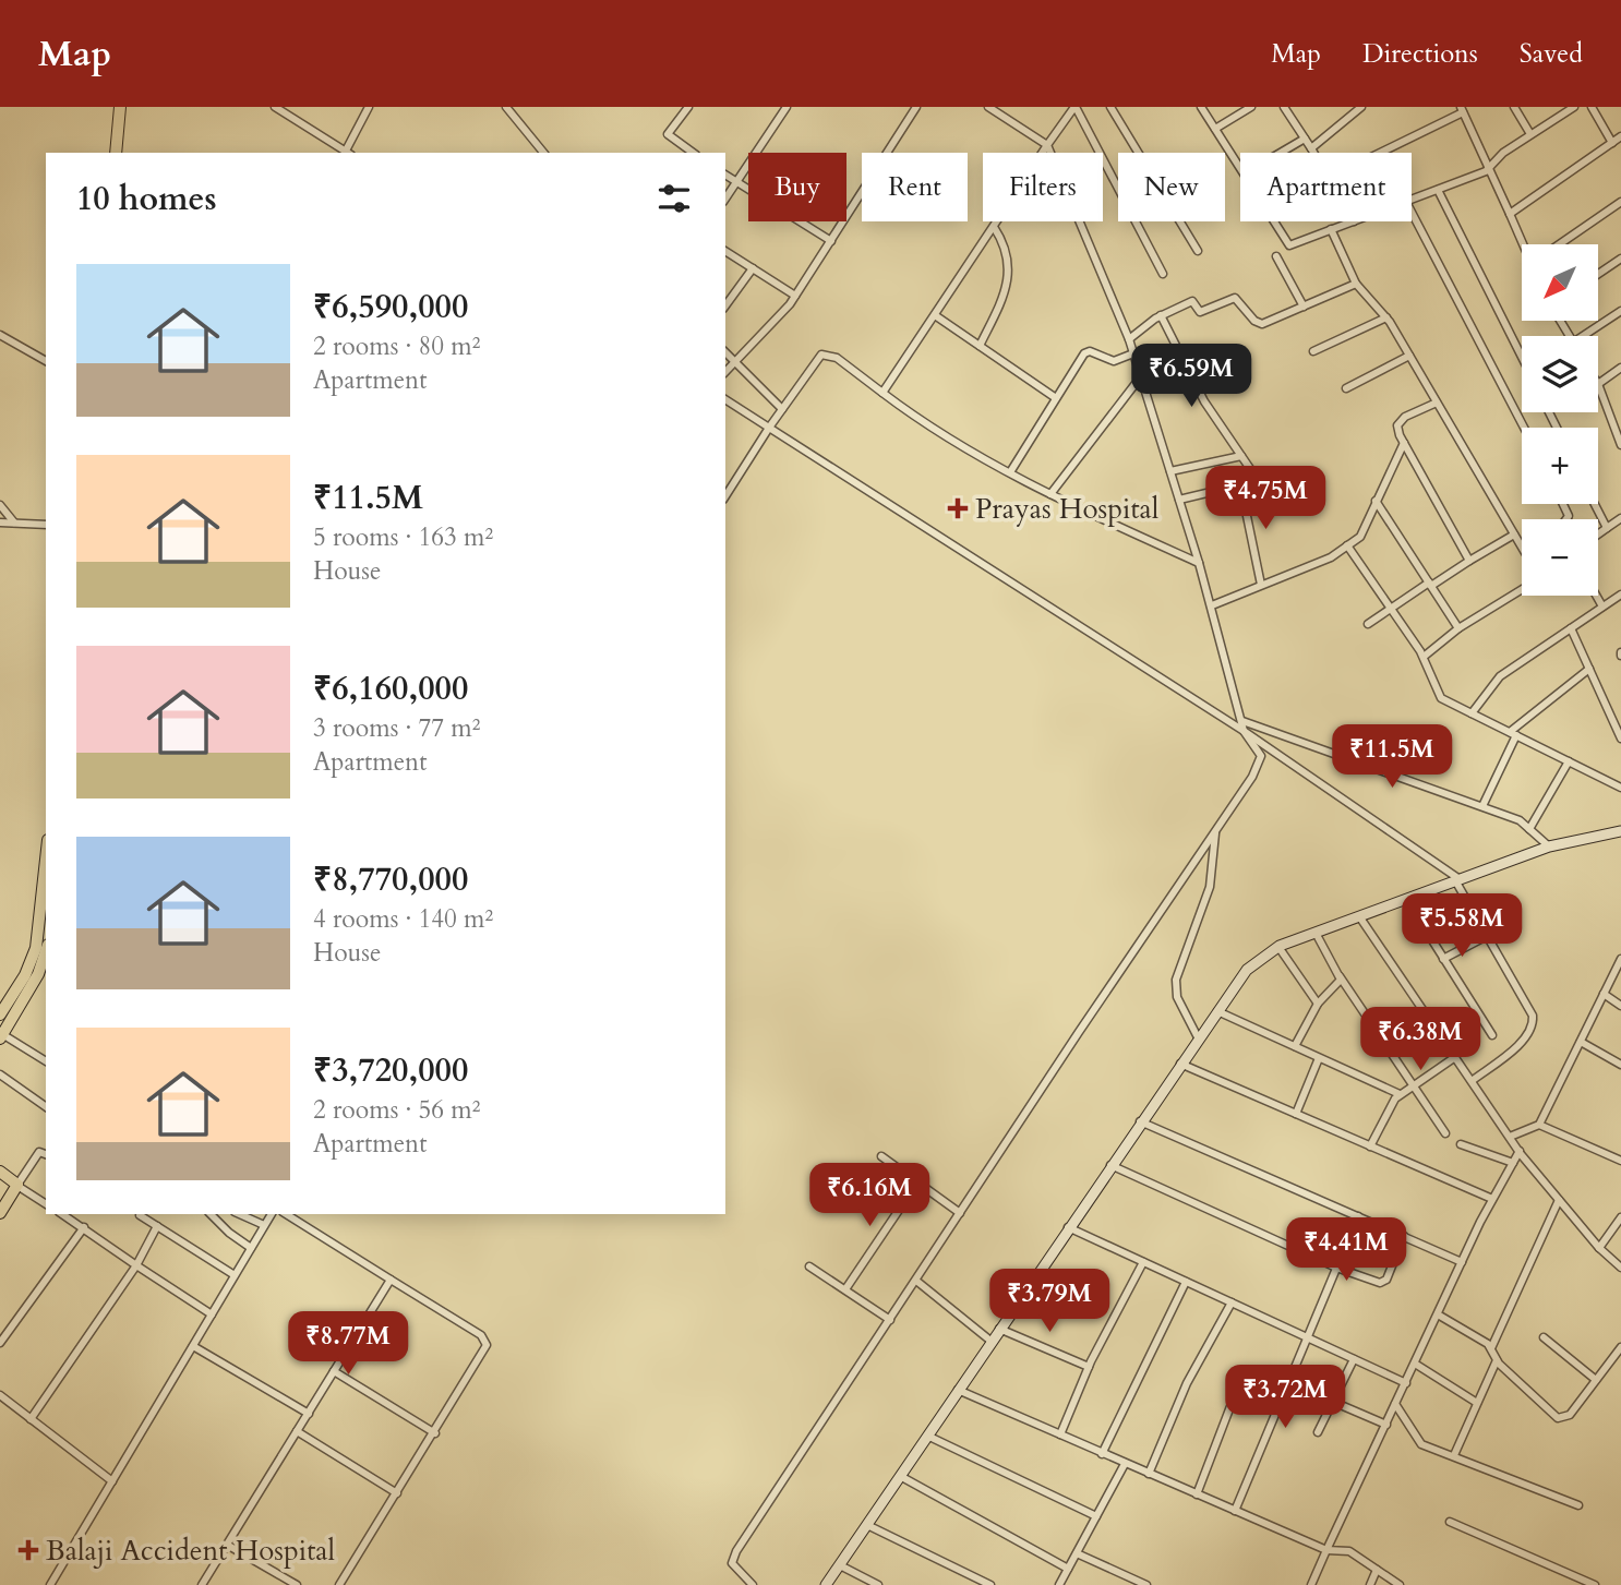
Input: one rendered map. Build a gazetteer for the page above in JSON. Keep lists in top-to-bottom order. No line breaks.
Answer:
{"places":{"health":["Prayas Hospital","Balaji Accident Hospital"]},"north":"bottom left","page":{"header":"Map","nav":["Map","Directions","Saved"],"chip":["Buy","Rent","Filters","New","Apartment"],"heading":"10 homes","map_buttons":["+","−"],"list":[{"name":"₹6,590,000","note":"2 rooms · 80 m² · Apartment"},{"name":"₹11.5M","note":"5 rooms · 163 m² · House"},{"name":"₹6,160,000","note":"3 rooms · 77 m² · Apartment"},{"name":"₹8,770,000","note":"4 rooms · 140 m² · House"},{"name":"₹3,720,000","note":"2 rooms · 56 m² · Apartment"}],"price":["₹6.59M","₹4.75M","₹11.5M","₹5.58M","₹6.38M","₹6.16M","₹4.41M","₹3.79M","₹8.77M","₹3.72M"]}}
